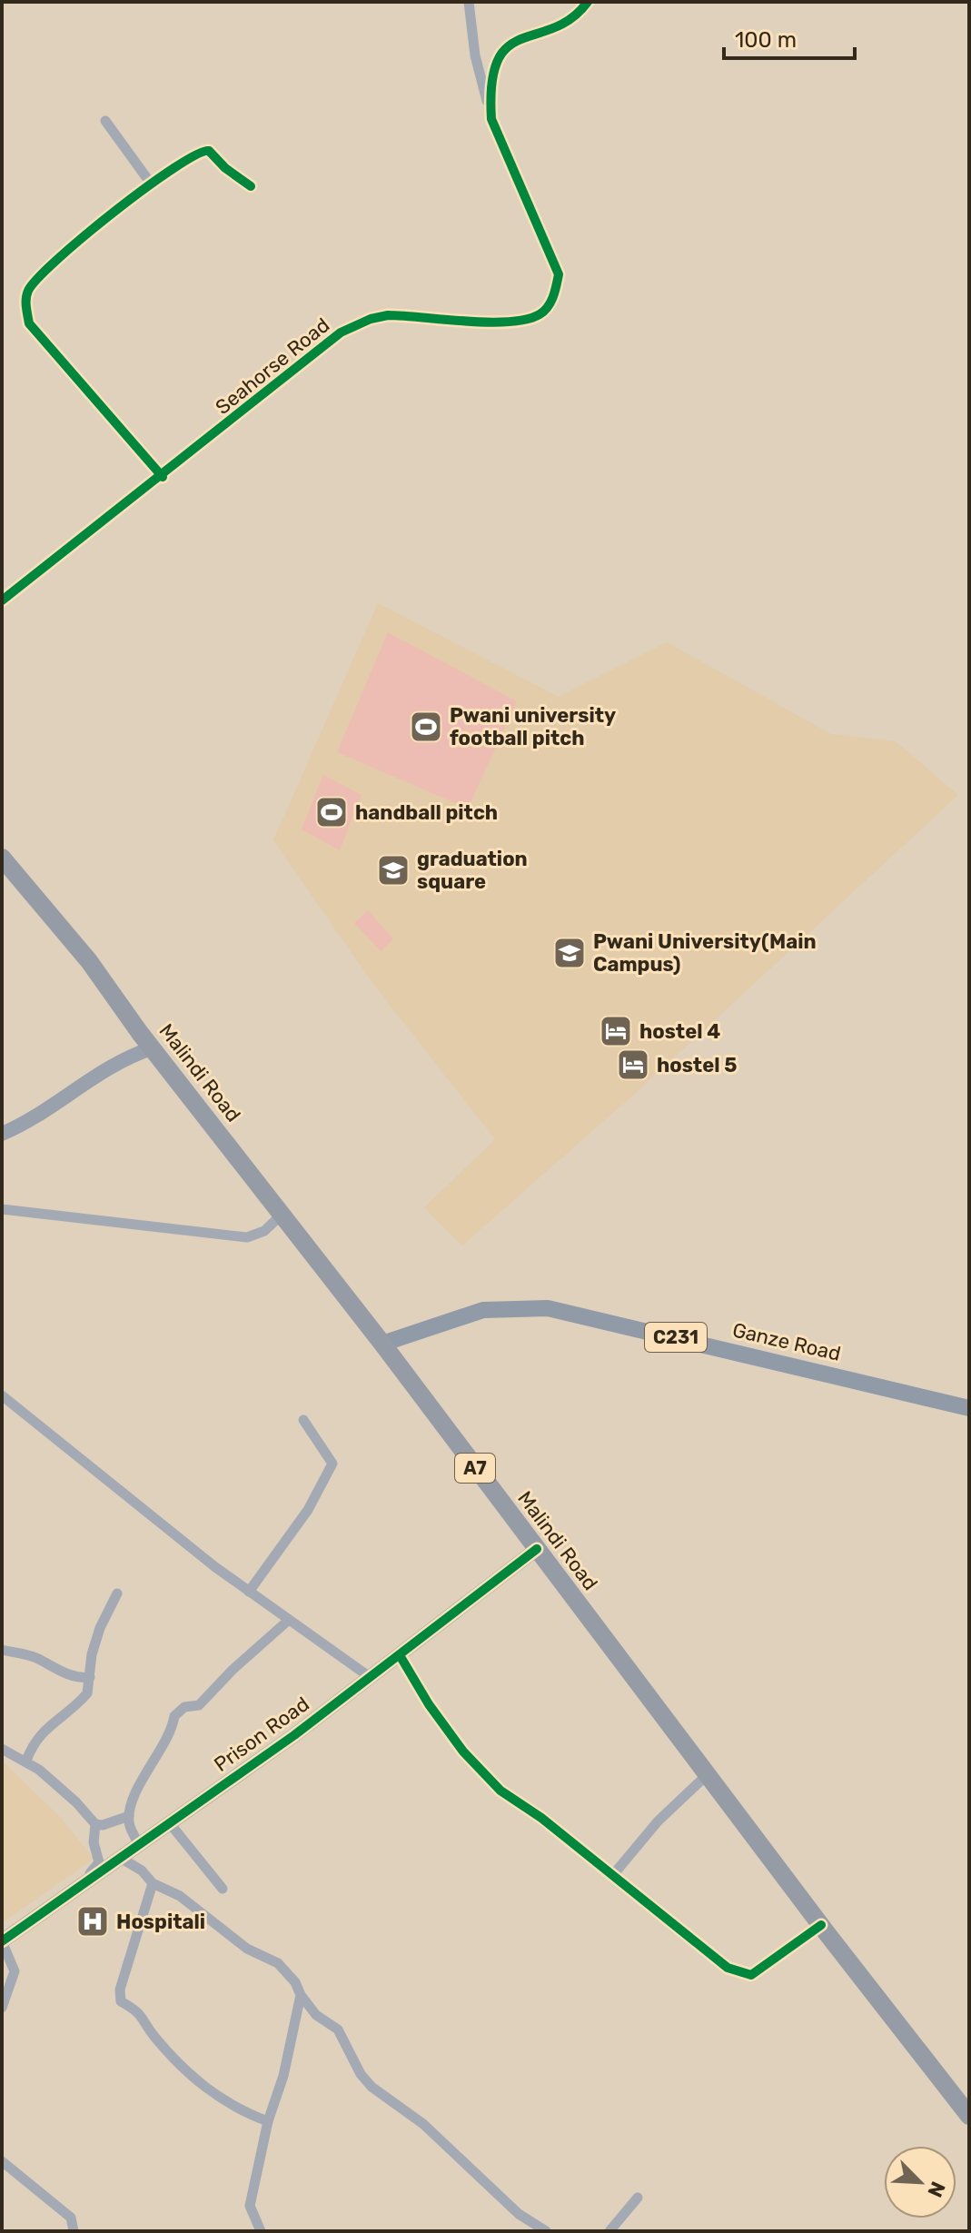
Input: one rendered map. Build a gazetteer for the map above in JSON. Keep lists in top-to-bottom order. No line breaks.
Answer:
{"streets":{"highway":["Malindi Road","A7"],"main road":["C231","Ganze Road"],"street":["Seahorse Road","Prison Road"]},"crossings":[["Malindi Road","Ganze Road"],["Malindi Road","Prison Road"]],"places":{"sports":["Pwani university football pitch","handball pitch"],"school or university":["graduation square","Pwani University(Main Campus)"],"hotel":["hostel 4","hostel 5"],"hospital":["Hospitali"]},"scale_bar":"100 m","north":"bottom right"}
